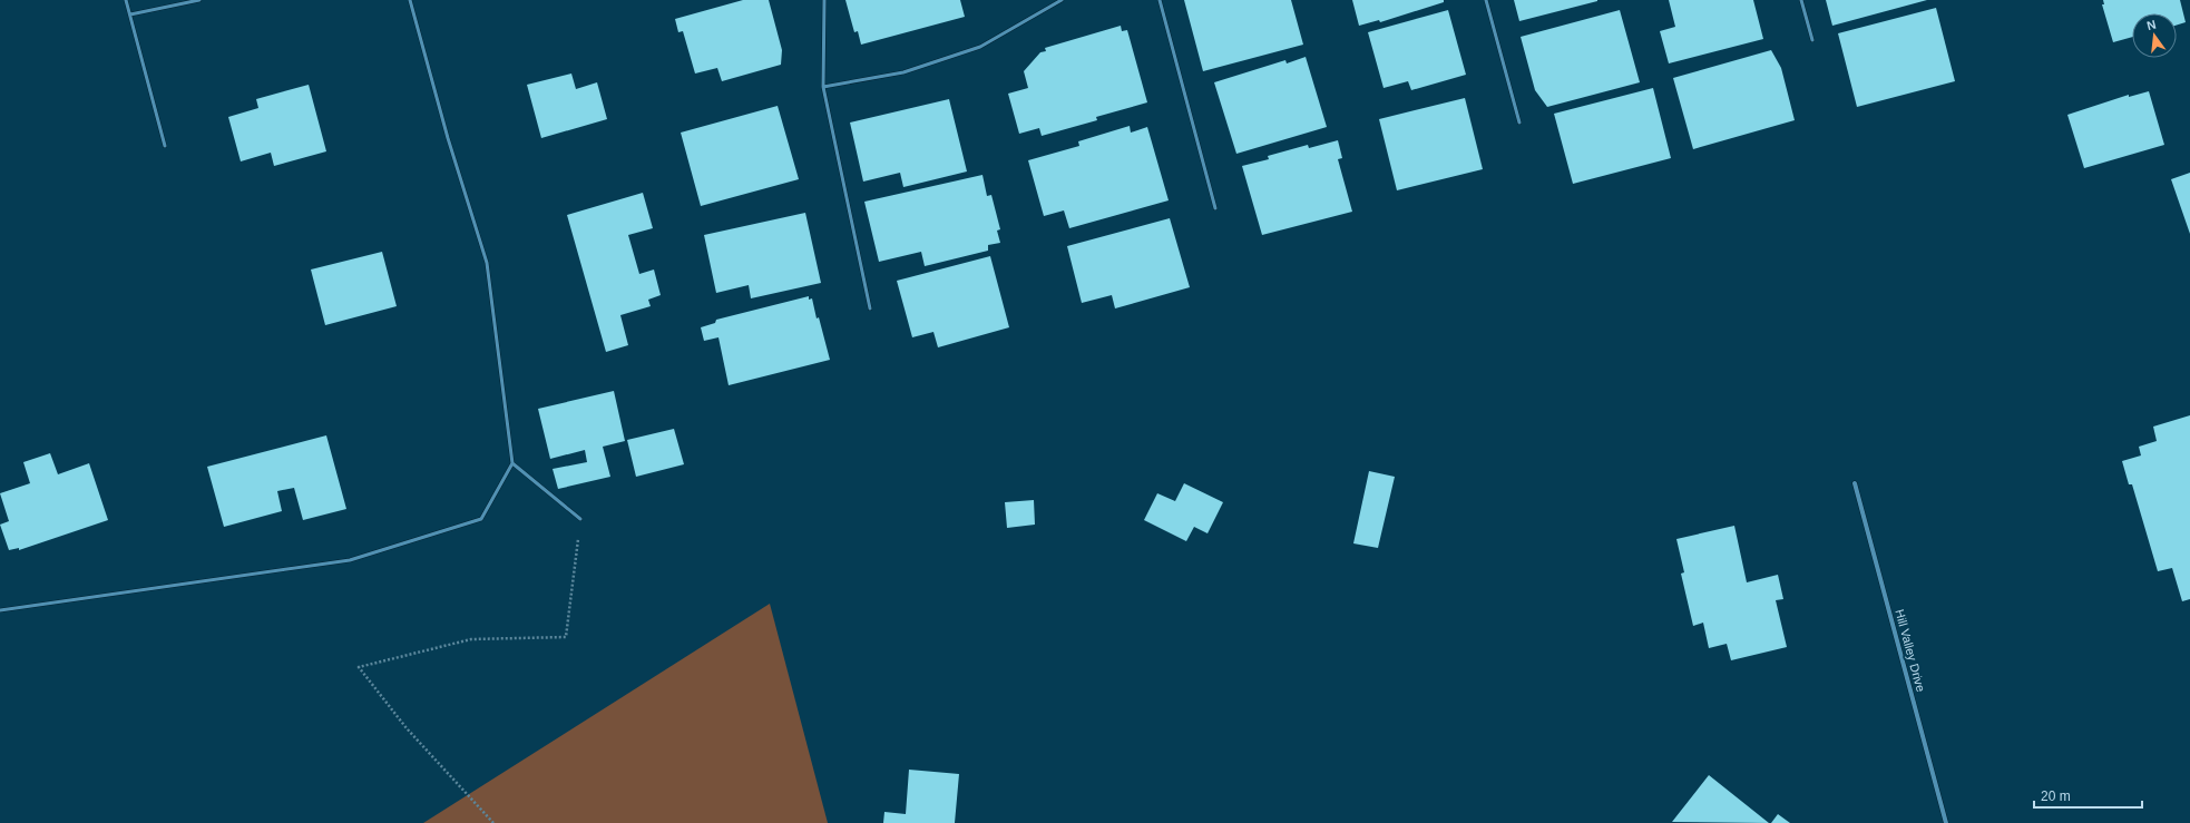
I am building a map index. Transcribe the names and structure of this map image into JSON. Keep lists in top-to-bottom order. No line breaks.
{"streets":{"street":["Hill Valley Drive"]},"scale_bar":"20 m","north":"top"}
